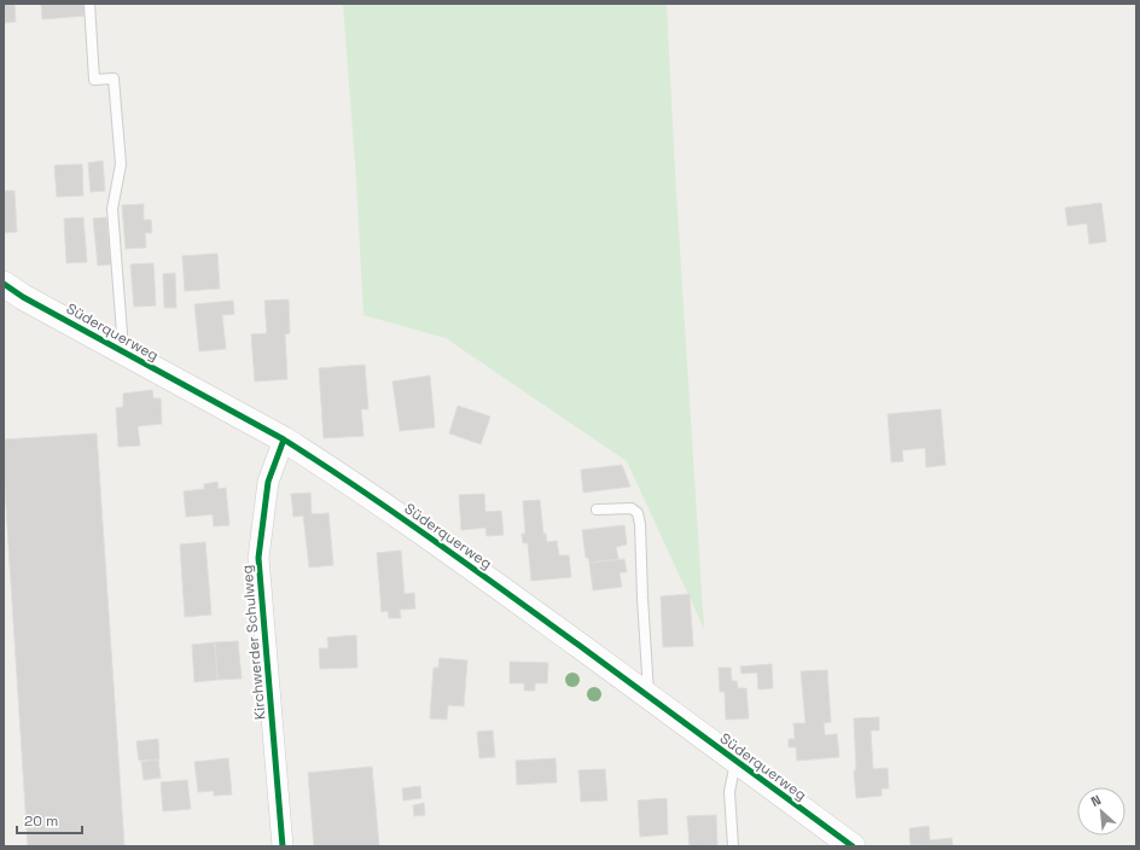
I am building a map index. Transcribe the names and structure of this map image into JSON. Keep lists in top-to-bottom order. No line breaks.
{"streets":{"street":["Süderquerweg","Kirchwerder Schulweg"]},"crossings":[["Süderquerweg","Kirchwerder Schulweg"]],"scale_bar":"20 m","north":"top left"}
